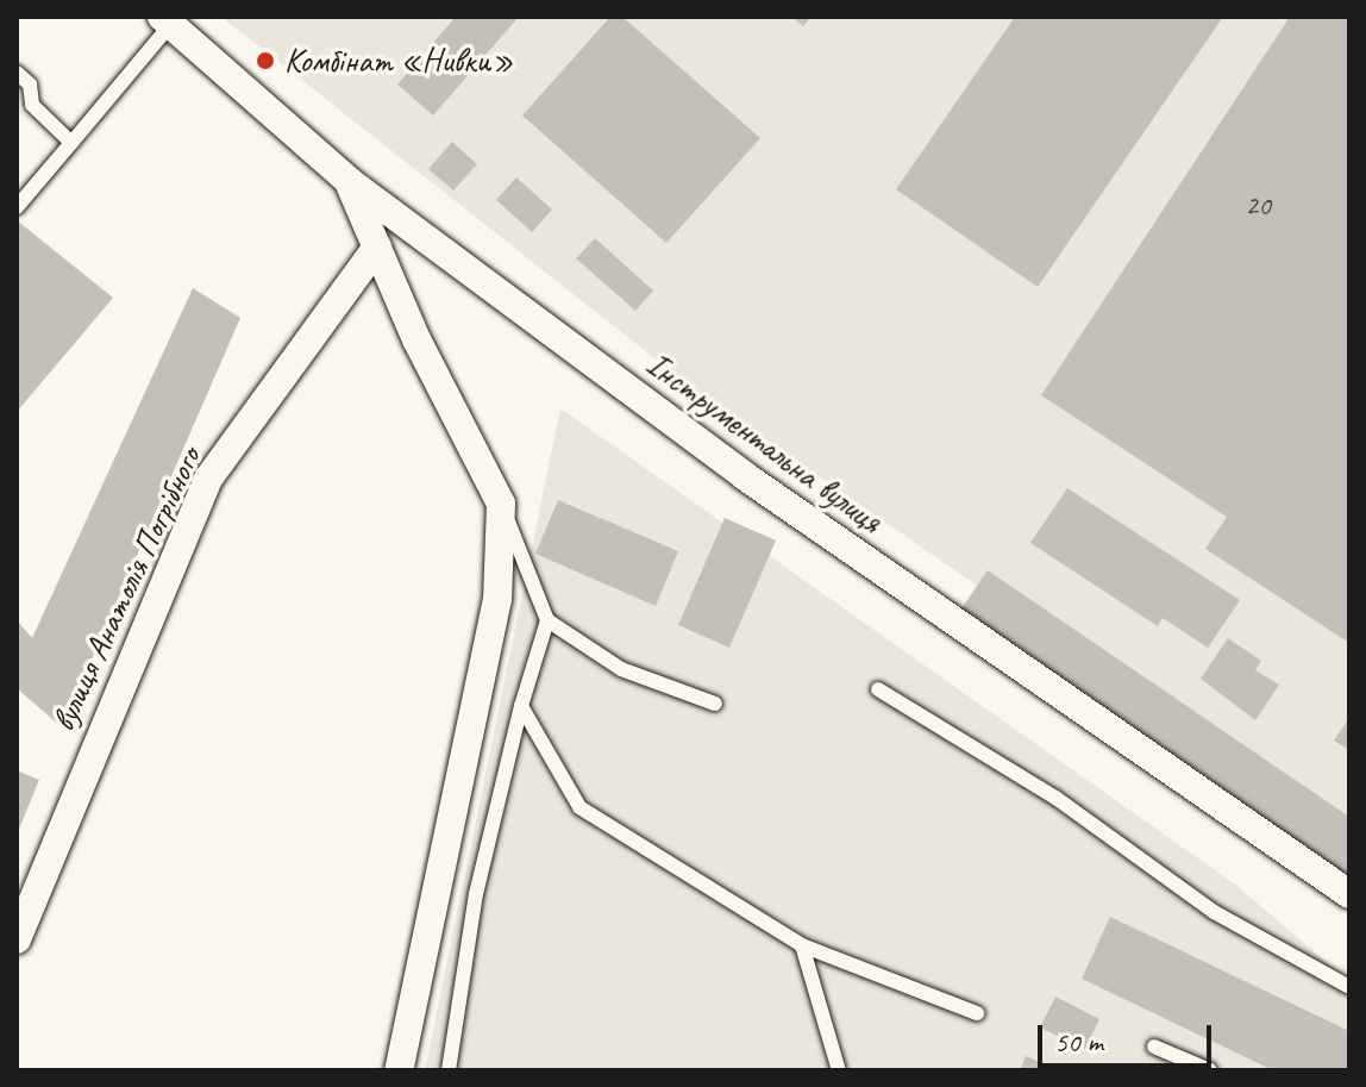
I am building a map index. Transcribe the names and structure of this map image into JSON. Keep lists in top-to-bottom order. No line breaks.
{"streets":{"street":["Інструментальна вулиця","вулиця Анатолія Погрібного"]},"places":["Комбінат «Нивки»"],"house_numbers":["20"],"scale_bar":"50 m"}
